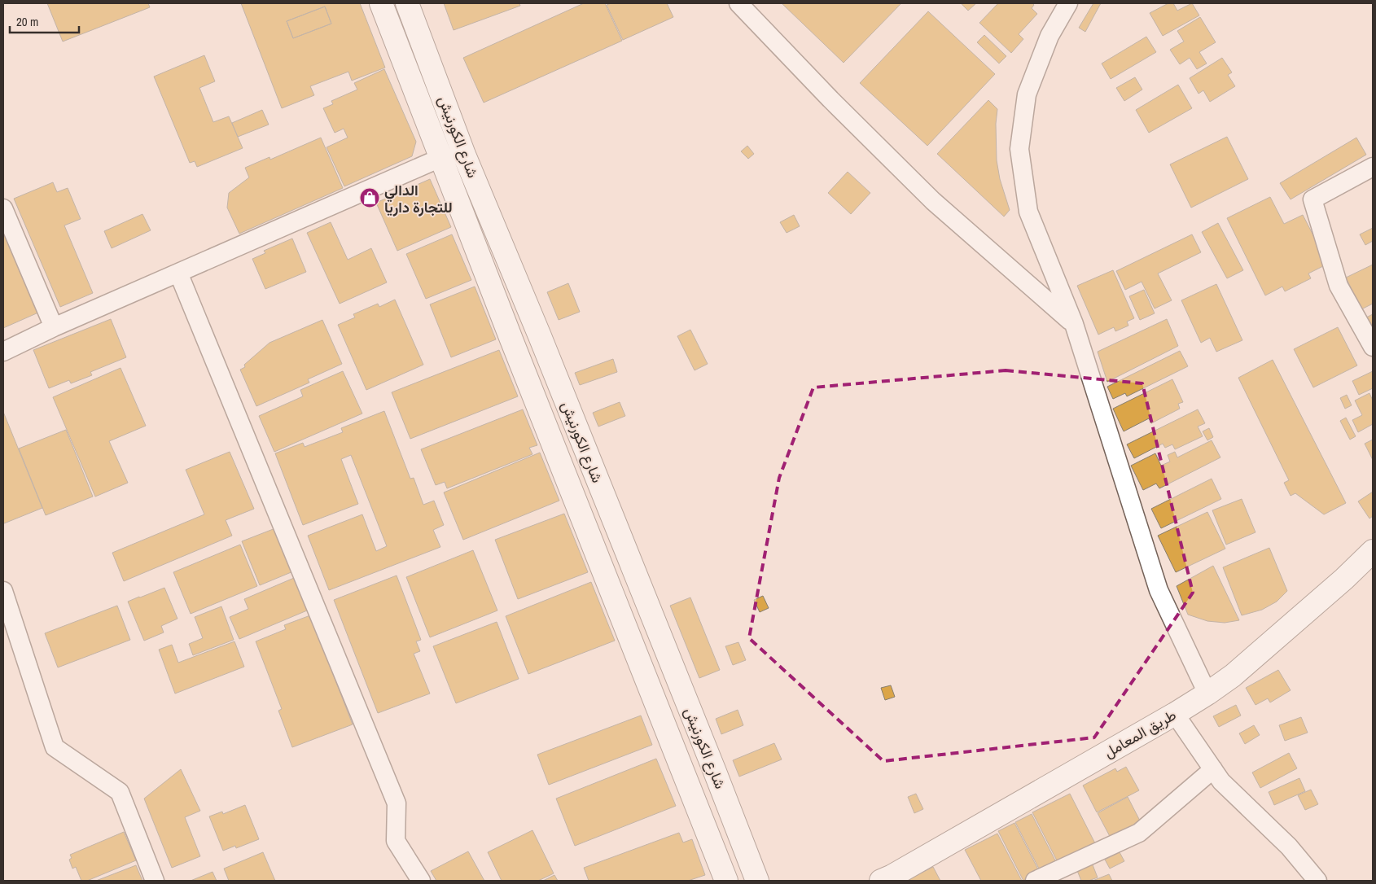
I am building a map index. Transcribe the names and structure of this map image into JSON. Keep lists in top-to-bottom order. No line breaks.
{"streets":{"main road":["شارع الكورنيش","طريق المعامل"]},"places":{"shop":["الدالي للتجارة داريا"]},"scale_bar":"20 m"}
